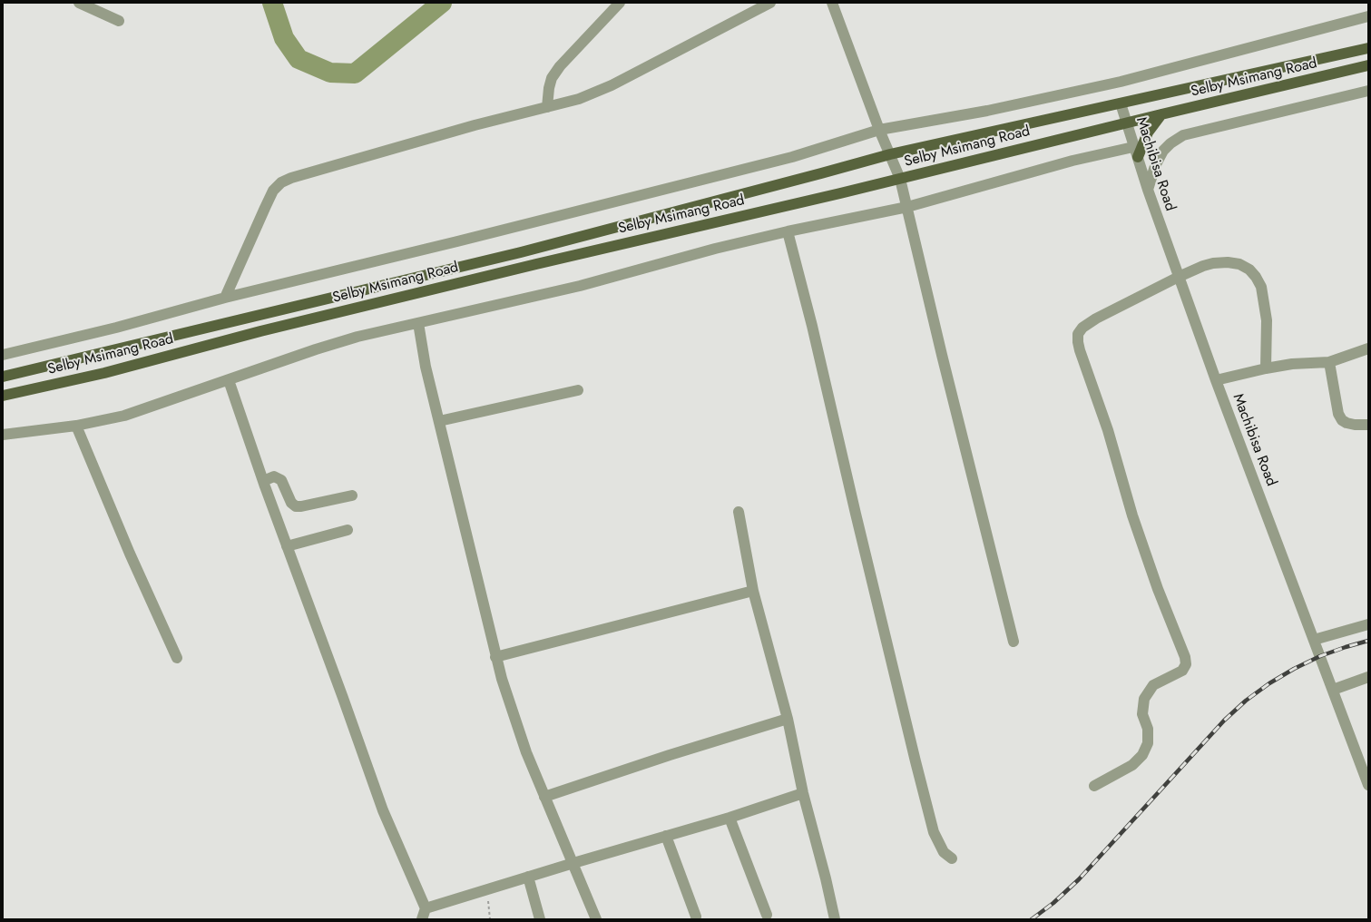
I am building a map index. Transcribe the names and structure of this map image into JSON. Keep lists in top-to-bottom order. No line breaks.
{"streets":{"main road":["Selby Msimang Road"],"street":["Machibisa Road"]},"crossings":[["Selby Msimang Road","Machibisa Road"]]}
